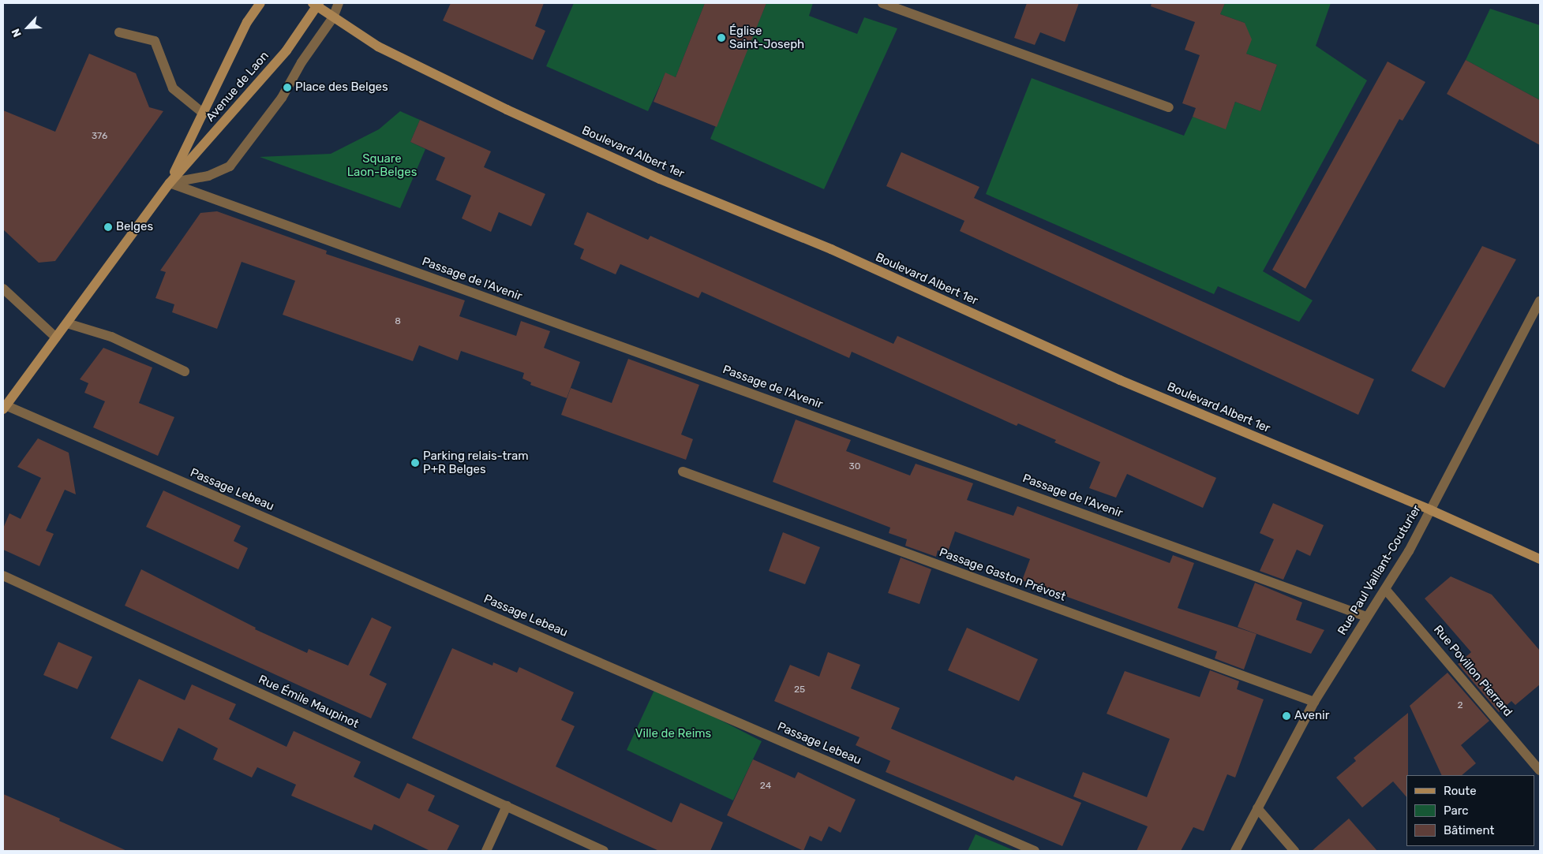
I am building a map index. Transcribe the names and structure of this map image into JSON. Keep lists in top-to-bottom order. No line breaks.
{"streets":{"main road":["Avenue de Laon","Boulevard Albert 1er"],"street":["Passage de l'Avenir","Passage Lebeau","Rue Paul Vaillant-Couturier","Passage Gaston Prévost","Rue Povillon Pierrard","Rue Émile Maupinot"]},"crossings":[["Avenue de Laon","Boulevard Albert 1er"],["Avenue de Laon","Passage de l'Avenir"],["Avenue de Laon","Passage Lebeau"],["Boulevard Albert 1er","Rue Paul Vaillant-Couturier"],["Passage de l'Avenir","Rue Paul Vaillant-Couturier"],["Rue Paul Vaillant-Couturier","Passage Gaston Prévost"],["Rue Paul Vaillant-Couturier","Rue Povillon Pierrard"]],"parks":["Square Laon-Belges","Ville de Reims"],"places":["Église Saint-Joseph","Place des Belges","Belges","Parking relais-tram P+R Belges","Avenir"],"house_numbers":["376","8","30","25","2","24"],"legend":["Route","Parc","Bâtiment"],"north":"bottom left"}
